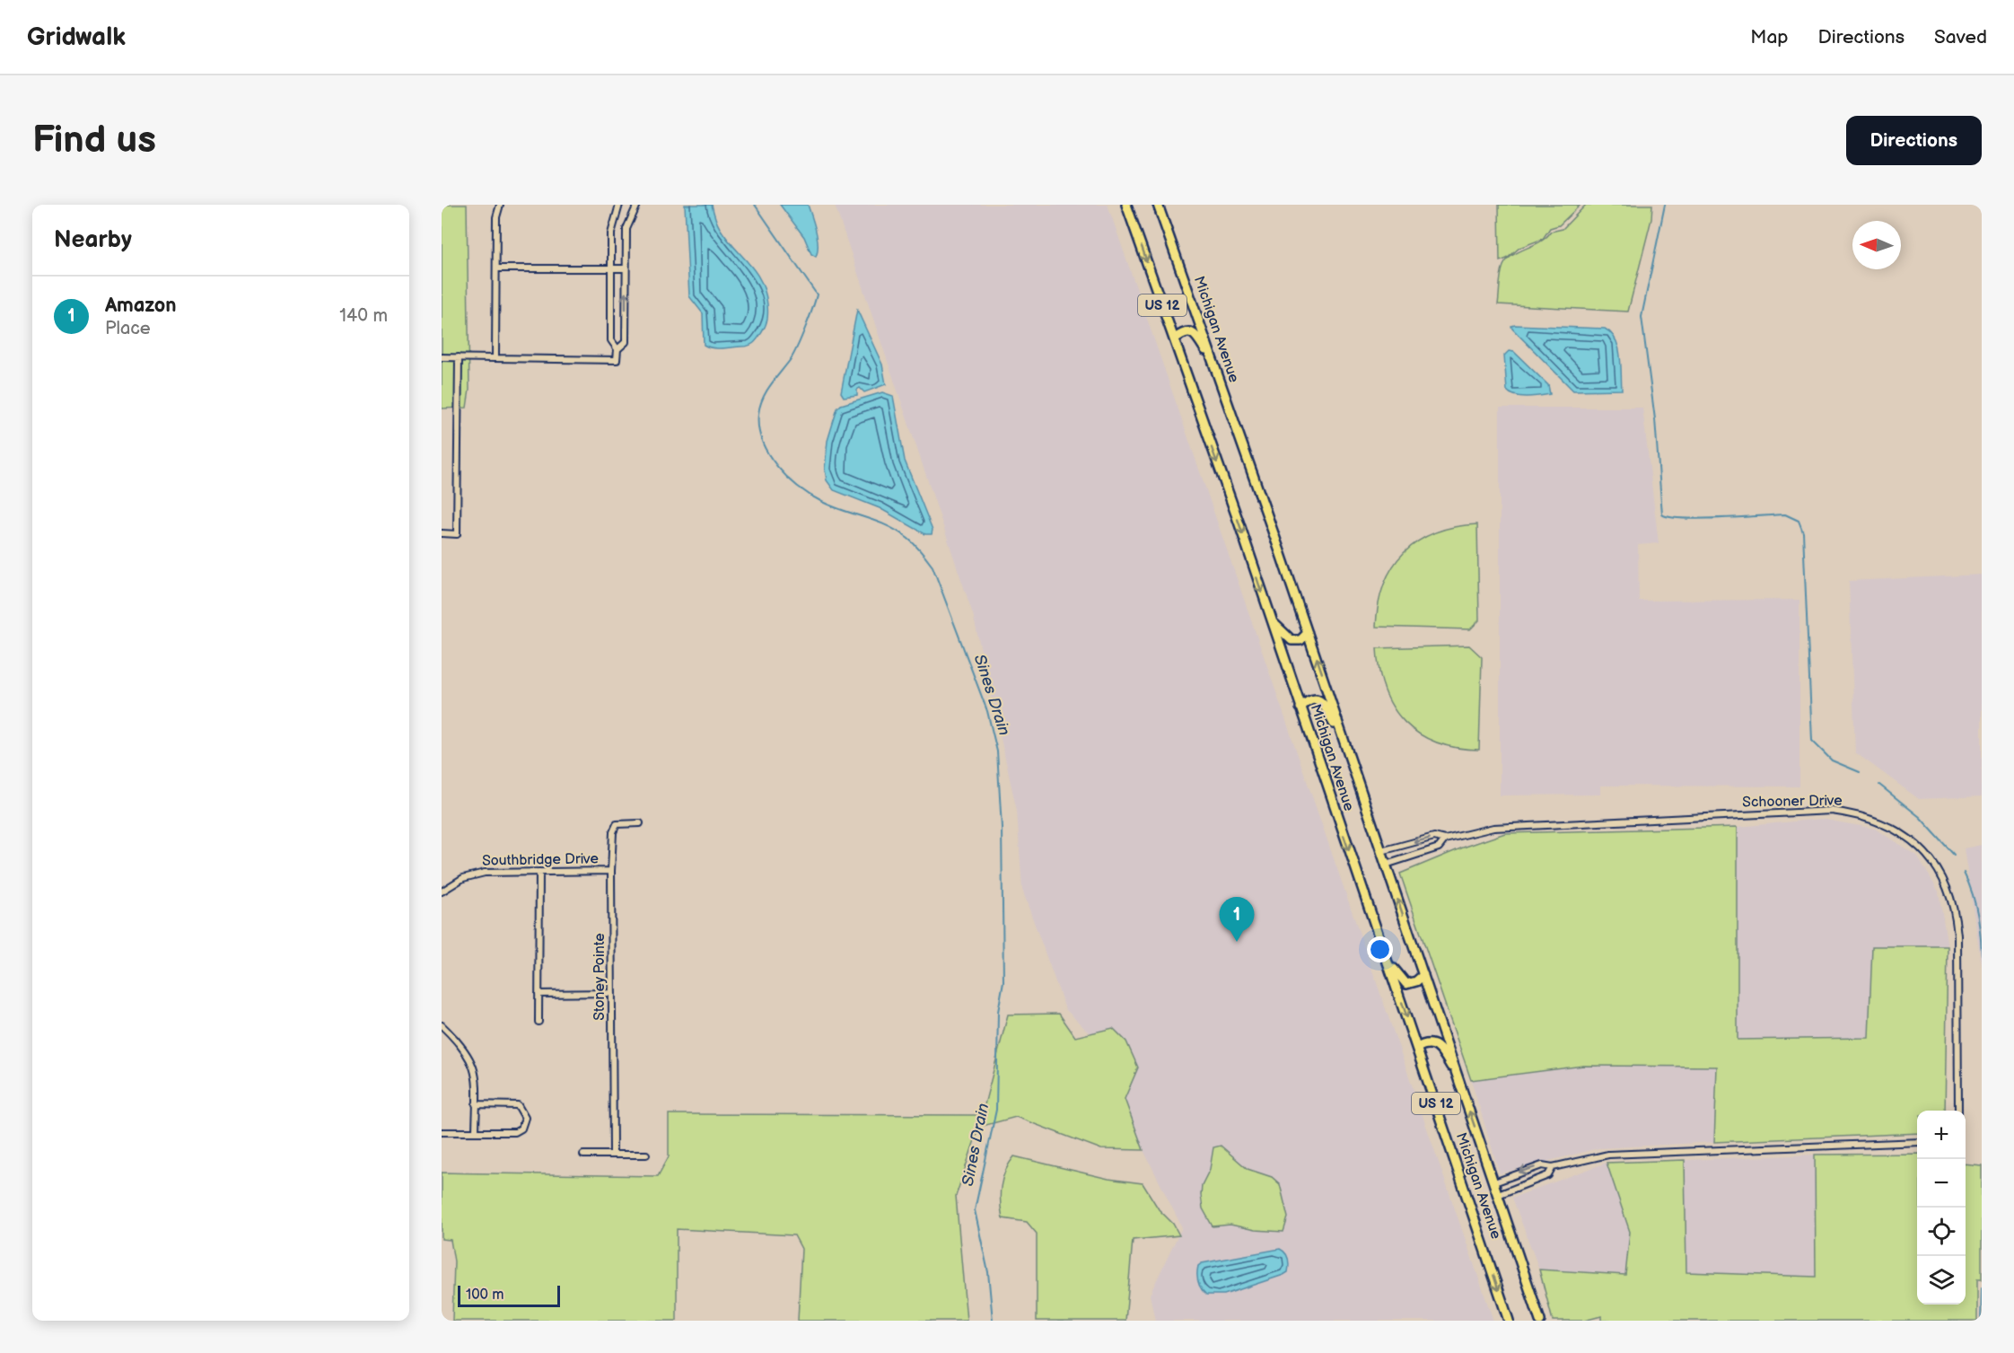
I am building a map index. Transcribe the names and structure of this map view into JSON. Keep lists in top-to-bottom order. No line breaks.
{"streets":{"main road":["US 12","Michigan Avenue"],"street":["Schooner Drive","Southbridge Drive","Stoney Pointe"]},"crossings":[["Michigan Avenue","Schooner Drive"],["Southbridge Drive","Stoney Pointe"]],"water":["Sines Drain"],"scale_bar":"100 m","north":"left","page":{"header":"Gridwalk","nav":["Map","Directions","Saved"],"buttons":"Directions","title":"Find us","heading":"Nearby","list":[{"mark":"1","name":"Amazon","note":"Place","value":"140 m"}],"pins":"1","map_buttons":["+","−"],"scale":"100 m"}}
